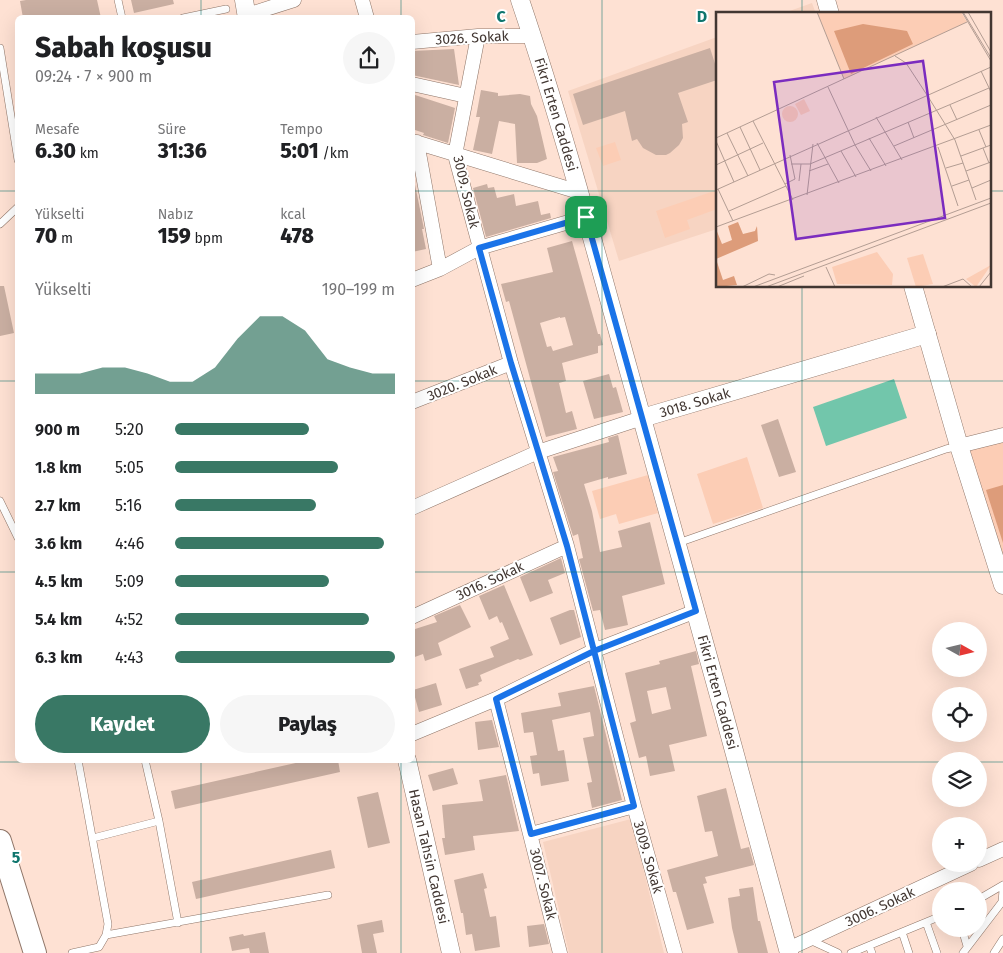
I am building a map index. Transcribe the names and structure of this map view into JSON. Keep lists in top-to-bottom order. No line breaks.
{"streets":{"street":["3026. Sokak","Fikri Erten Caddesi","3009. Sokak","3020. Sokak","3018. Sokak","3016. Sokak","Hasan Tahsin Caddesi","3007. Sokak","3006. Sokak"]},"crossings":[["3026. Sokak","Fikri Erten Caddesi"],["3026. Sokak","3009. Sokak"],["Fikri Erten Caddesi","3018. Sokak"],["Fikri Erten Caddesi","3006. Sokak"],["3009. Sokak","3020. Sokak"],["3009. Sokak","3018. Sokak"],["3009. Sokak","3016. Sokak"]],"north":"right","page":{"heading":["Sabah koşusu","09:24 · 7 × 900 m"],"stats":[["Mesafe","6.30 km"],["Süre","31:36"],["Tempo","5:01 /km"],["Yükselti","70 m"],["Nabız","159 bpm"],["kcal","478"]],"chart":["Yükselti","190–199 m"],"list":[{"name":"900 m","note":"5:20"},{"name":"1.8 km","note":"5:05"},{"name":"2.7 km","note":"5:16"},{"name":"3.6 km","note":"4:46"},{"name":"4.5 km","note":"5:09"},{"name":"5.4 km","note":"4:52"},{"name":"6.3 km","note":"4:43"}],"map_buttons":["+","−"],"buttons":["Kaydet","Paylaş"]},"grid":{"columns":["C","D"],"rows":["5"]}}
